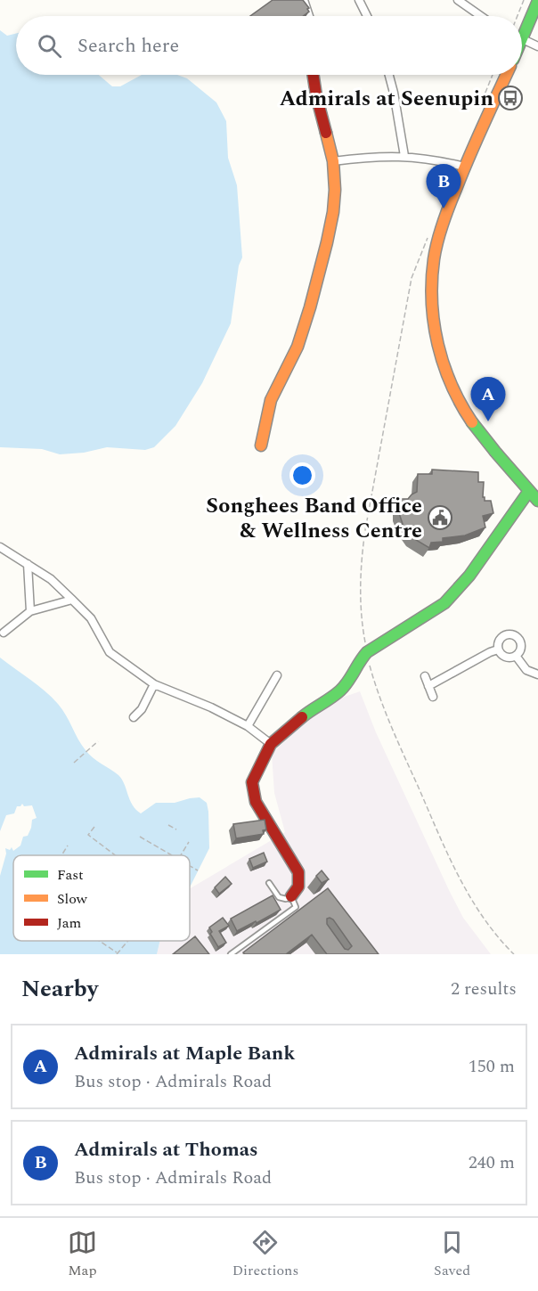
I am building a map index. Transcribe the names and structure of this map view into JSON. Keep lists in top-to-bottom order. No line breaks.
{"places":{"bus stop":["Admirals at Seenupin"],"public building":["Songhees Band Office & Wellness Centre"]},"legend":["Fast","Slow","Jam"],"page":{"search":"Search here","pins":["B","A"],"heading":["Nearby","2 results"],"list":[{"mark":"A","name":"Admirals at Maple Bank","note":"Bus stop · Admirals Road","value":"150 m"},{"mark":"B","name":"Admirals at Thomas","note":"Bus stop · Admirals Road","value":"240 m"}],"nav":["Map","Directions","Saved"]}}
